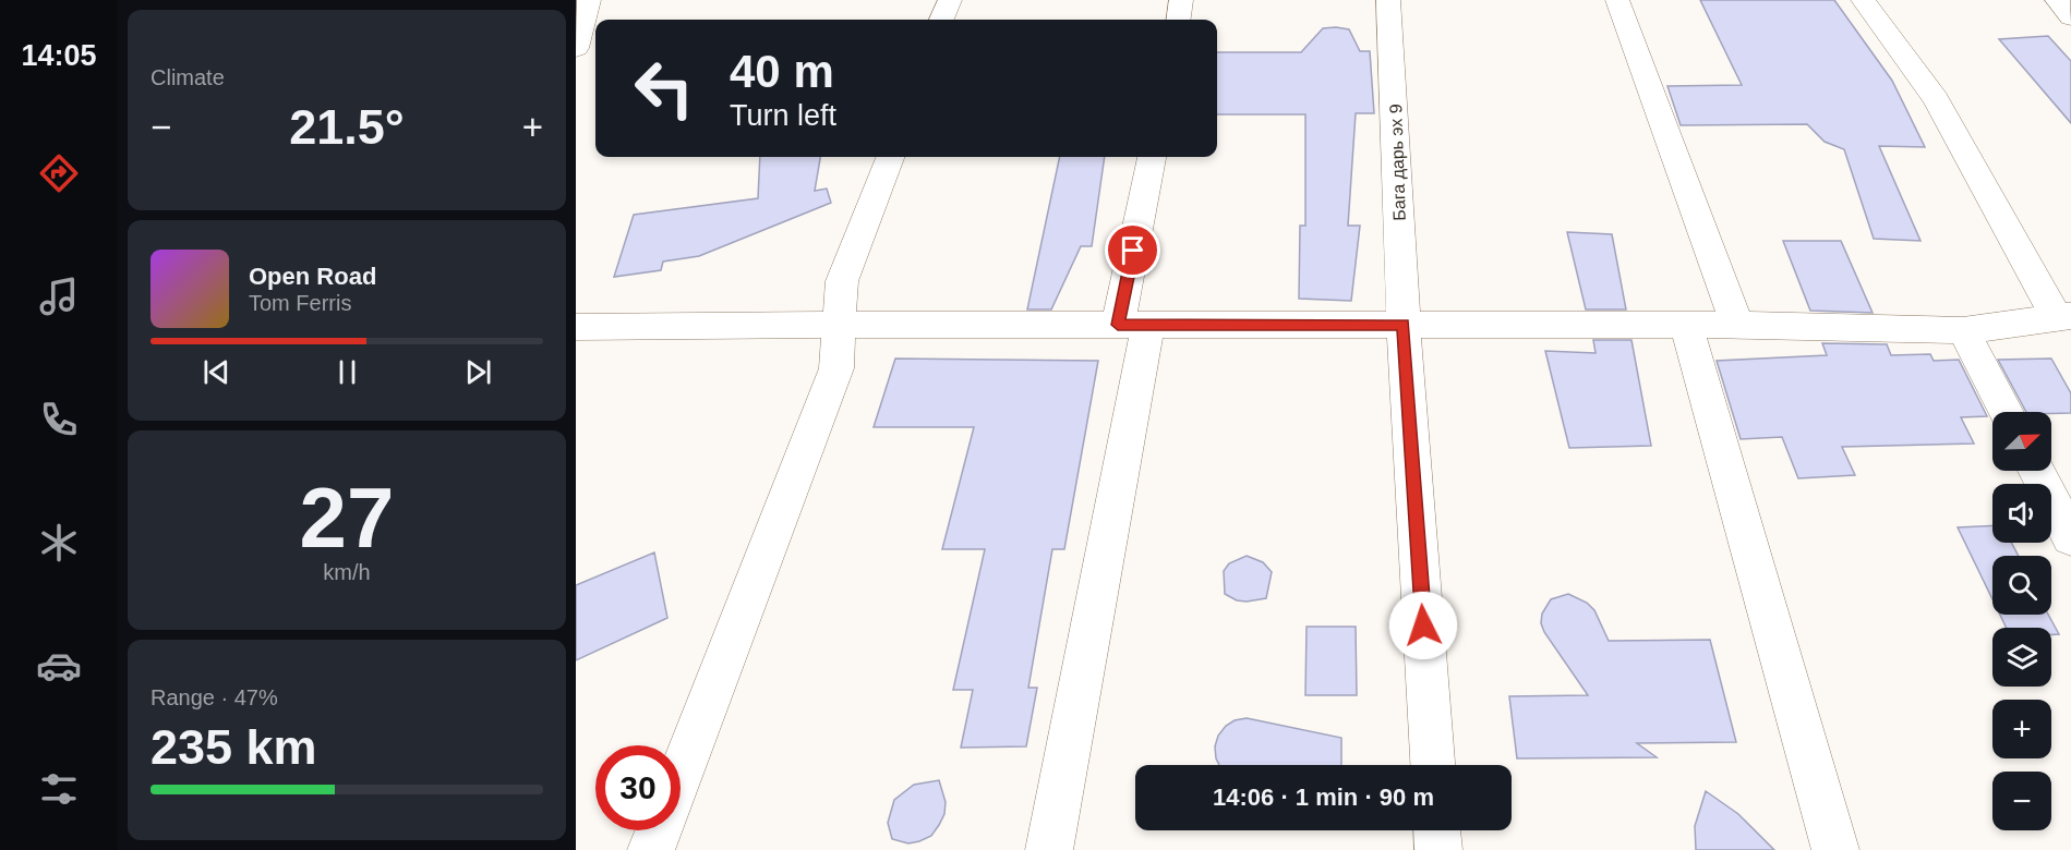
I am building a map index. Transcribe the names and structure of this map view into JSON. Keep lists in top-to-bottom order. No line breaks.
{"streets":{"street":["Бага дарь эх 9"]},"north":"top right","page":{"tabs":"14:05","tile":["Climate",["27","km/h"],["Range · 47%","235 km"]],"turn":["40 m","Turn left"],"heat":["−","21.5°","+"],"song":["Open Road","Tom Ferris"],"map_buttons":["+","−"],"limit":"30","trip":"14:06 · 1 min · 90 m"}}
